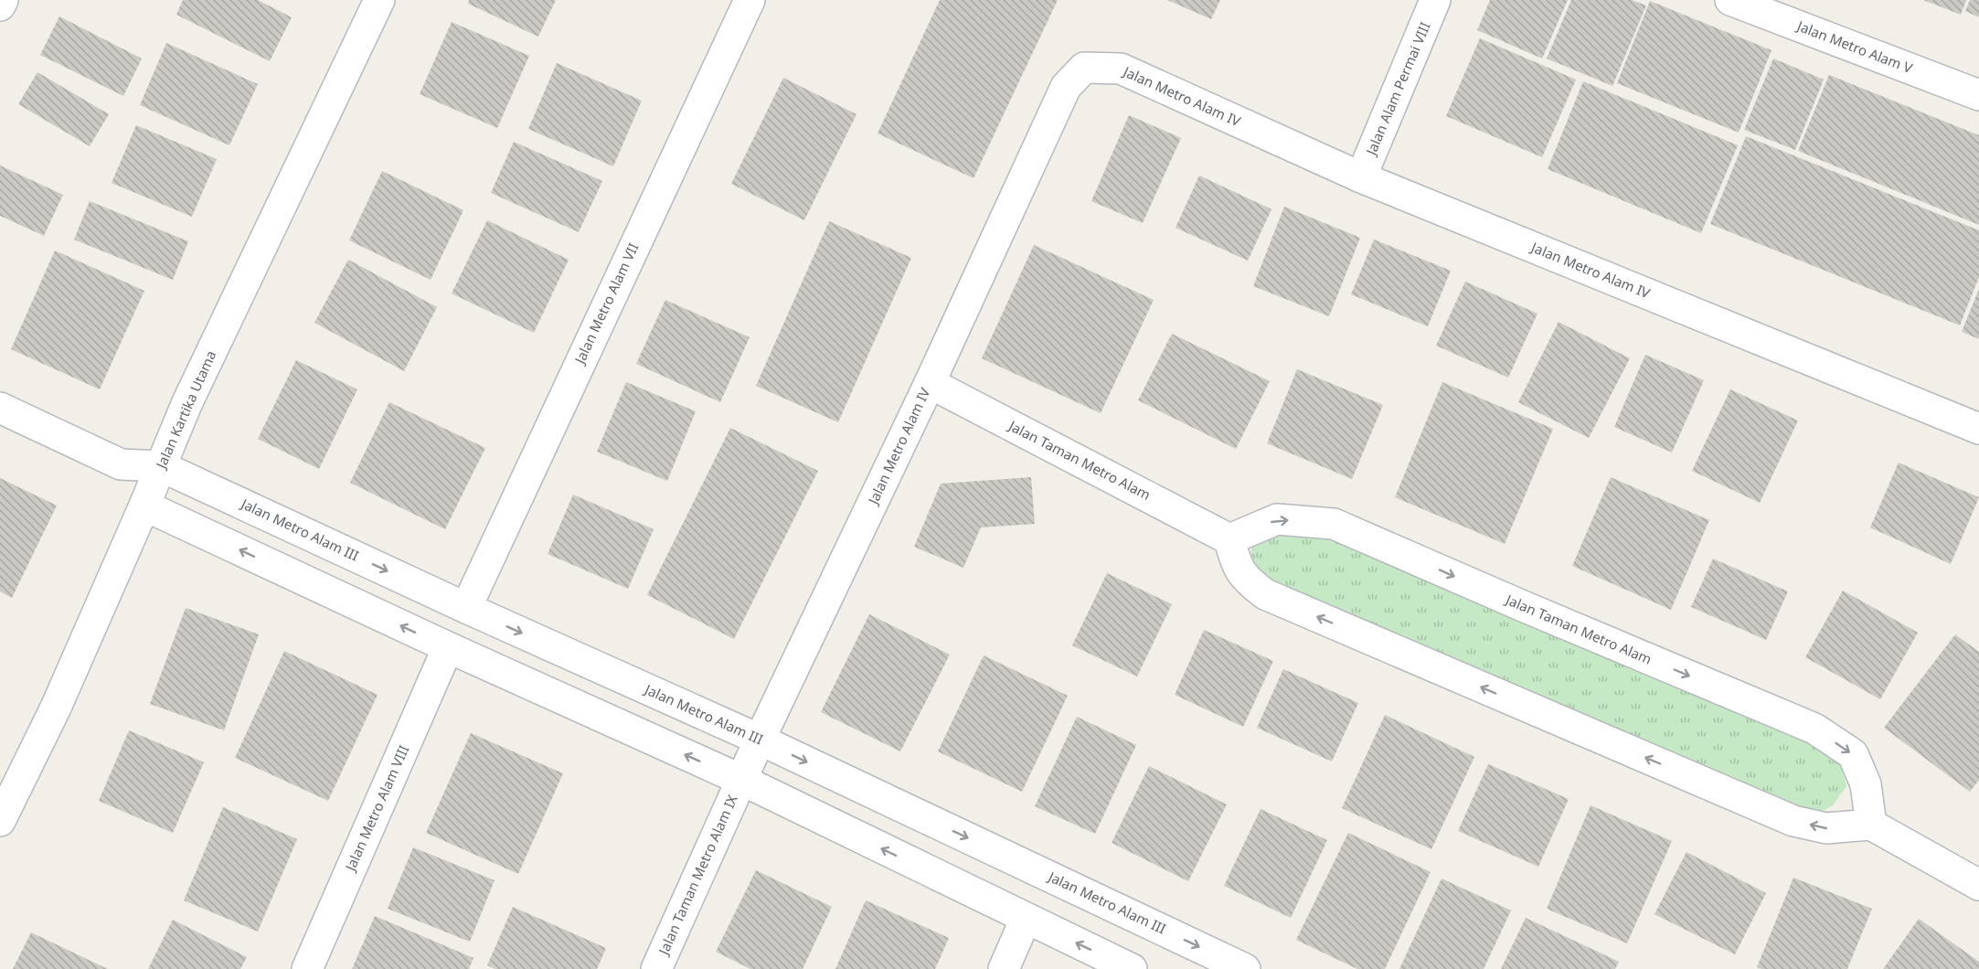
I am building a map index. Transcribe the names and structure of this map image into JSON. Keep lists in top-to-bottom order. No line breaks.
{"streets":{"street":["Jalan Metro Alam V","Jalan Alam Permai VIII","Jalan Metro Alam IV","Jalan Metro Alam VII","Jalan Kartika Utama","Jalan Taman Metro Alam","Jalan Metro Alam III","Jalan Metro Alam VIII","Jalan Taman Metro Alam IX"]},"crossings":[["Jalan Alam Permai VIII","Jalan Metro Alam IV"],["Jalan Metro Alam IV","Jalan Taman Metro Alam"],["Jalan Metro Alam IV","Jalan Metro Alam III"],["Jalan Metro Alam IV","Jalan Taman Metro Alam IX"],["Jalan Metro Alam VII","Jalan Metro Alam III"],["Jalan Kartika Utama","Jalan Metro Alam III"]]}
